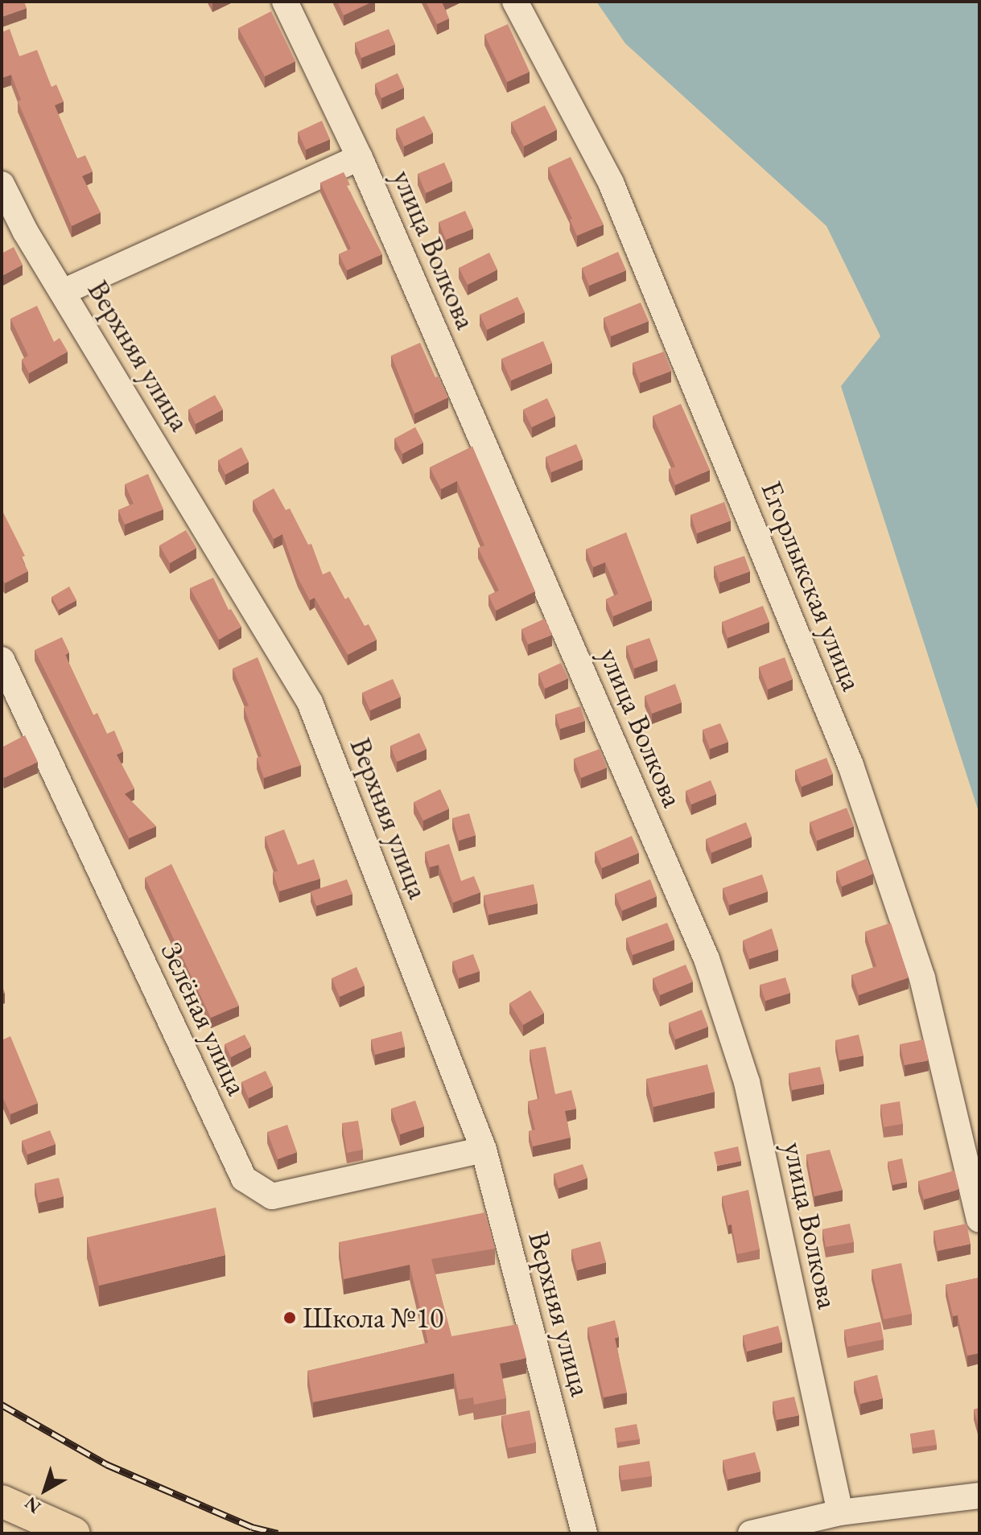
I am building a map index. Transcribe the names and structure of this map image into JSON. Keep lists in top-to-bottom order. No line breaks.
{"streets":{"street":["улица Волкова","Верхняя улица","Егорлыкская улица","Зелёная улица"]},"crossings":[["Верхняя улица","Зелёная улица"]],"places":["Школа №10"],"north":"bottom left"}
